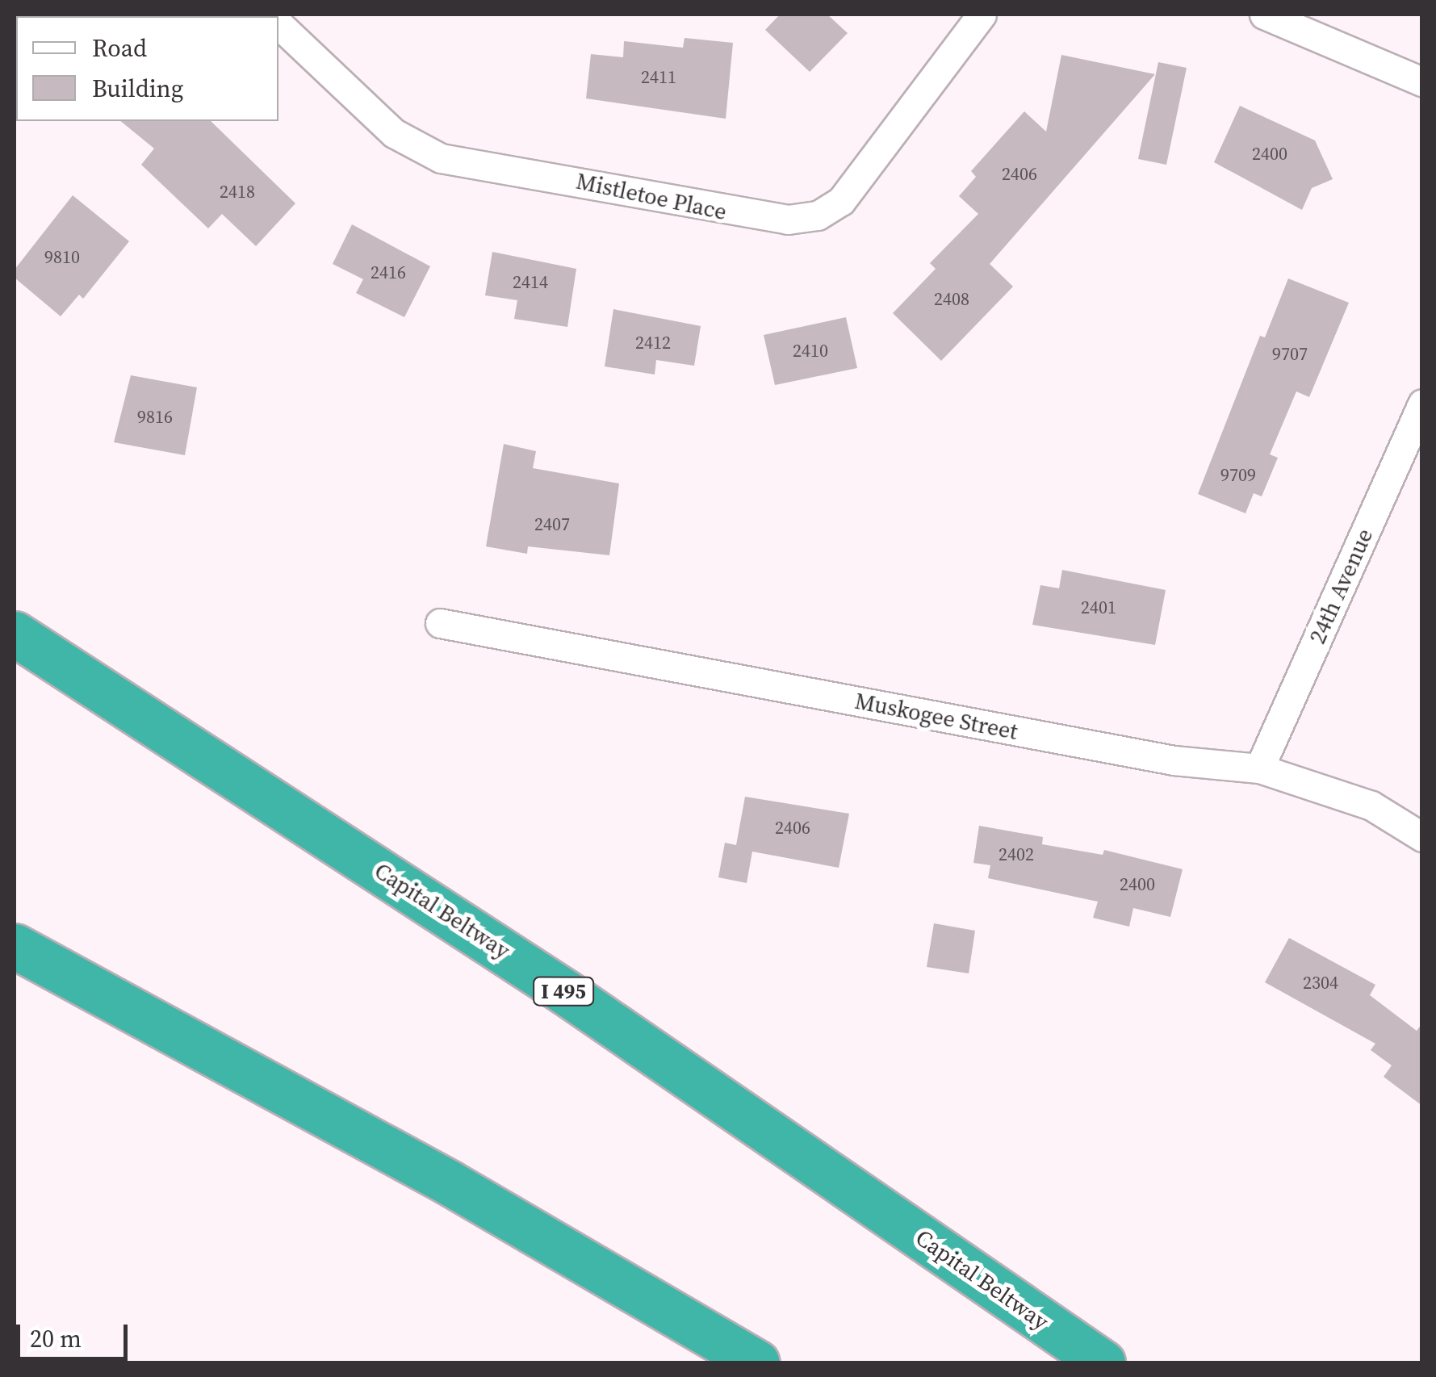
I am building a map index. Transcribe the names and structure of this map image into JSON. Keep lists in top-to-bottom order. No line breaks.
{"streets":{"highway":["Capital Beltway","I 495"],"street":["Mistletoe Place","24th Avenue","Muskogee Street"]},"crossings":[["24th Avenue","Muskogee Street"]],"house_numbers":["2411","2400","2406","2418","9810","2416","2414","2408","2412","2410","9707","9816","9709","2407","2401","2406","2402","2400","2304"],"legend":["Road","Building"],"scale_bar":"20 m"}
